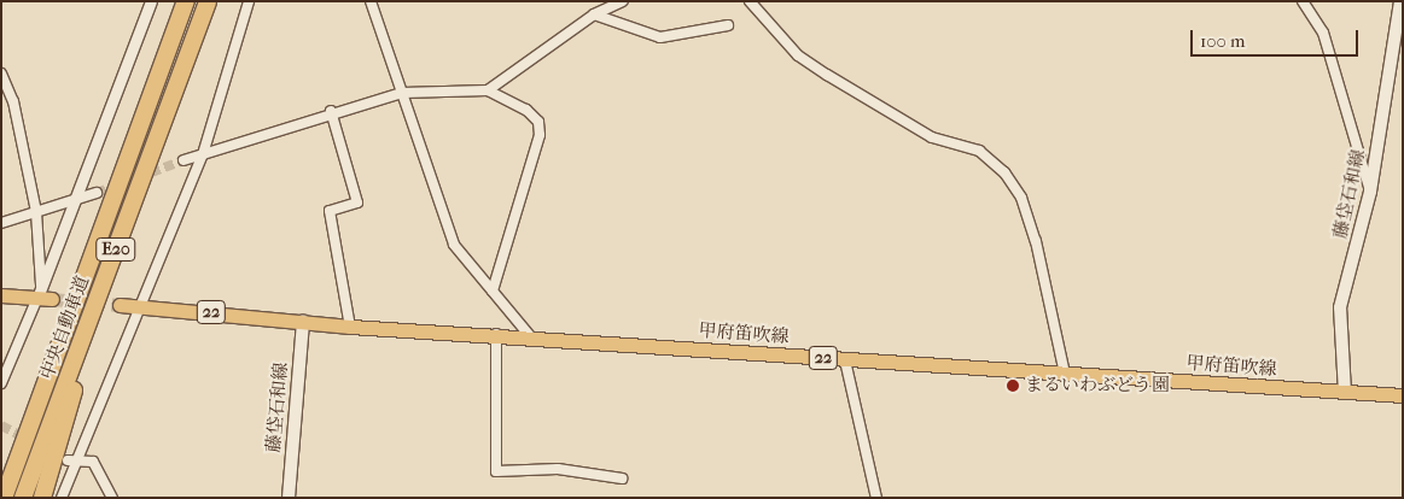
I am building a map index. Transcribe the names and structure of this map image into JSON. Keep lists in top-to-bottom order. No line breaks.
{"streets":{"highway":["E20","中央自動車道"],"main road":["藤垈石和線","22","甲府笛吹線"]},"crossings":[["藤垈石和線","甲府笛吹線"]],"places":["まるいわぶどう園"],"scale_bar":"100 m"}
